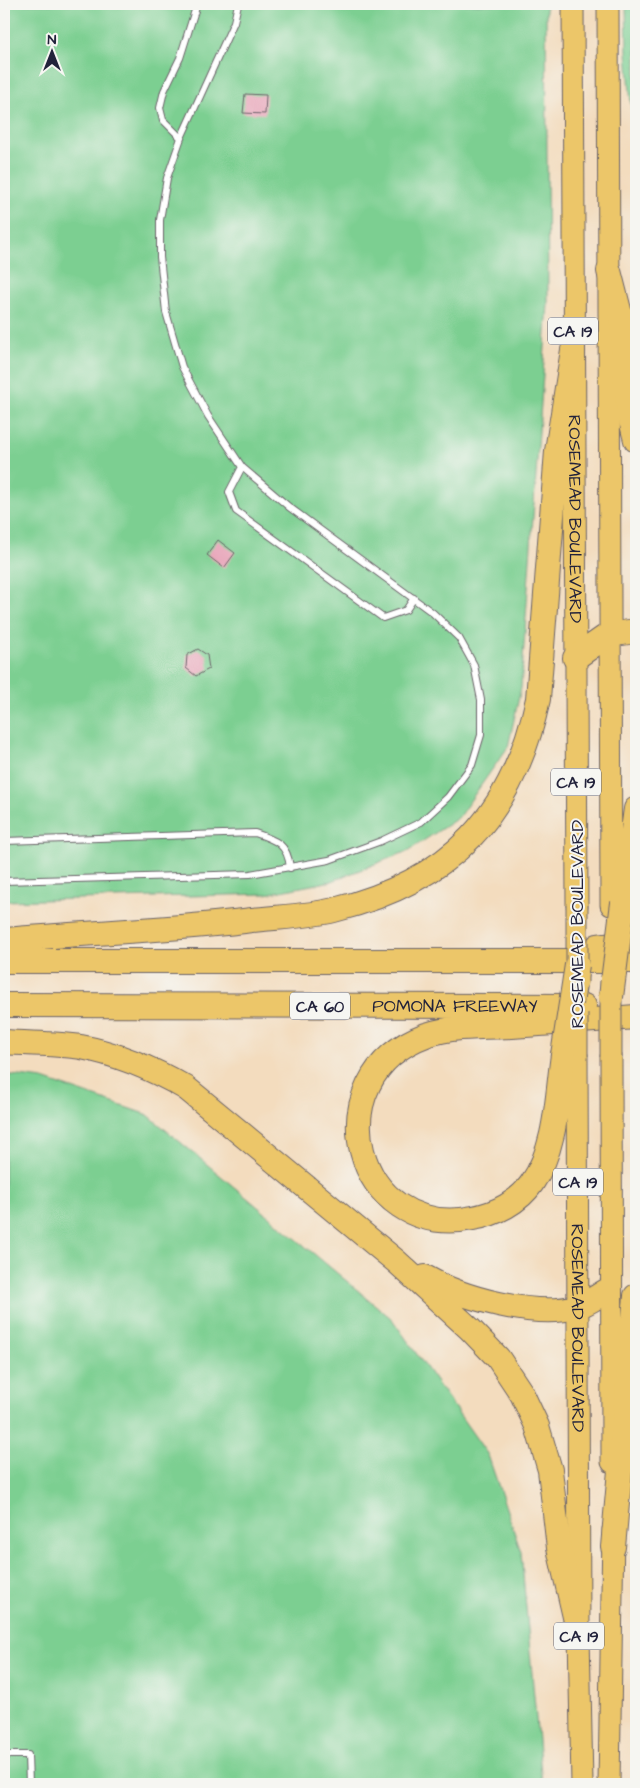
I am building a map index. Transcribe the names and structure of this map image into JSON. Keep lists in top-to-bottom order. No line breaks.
{"streets":{"highway":["CA 60","POMONA FREEWAY"],"main road":["CA 19","ROSEMEAD BOULEVARD"]},"north":"top"}
